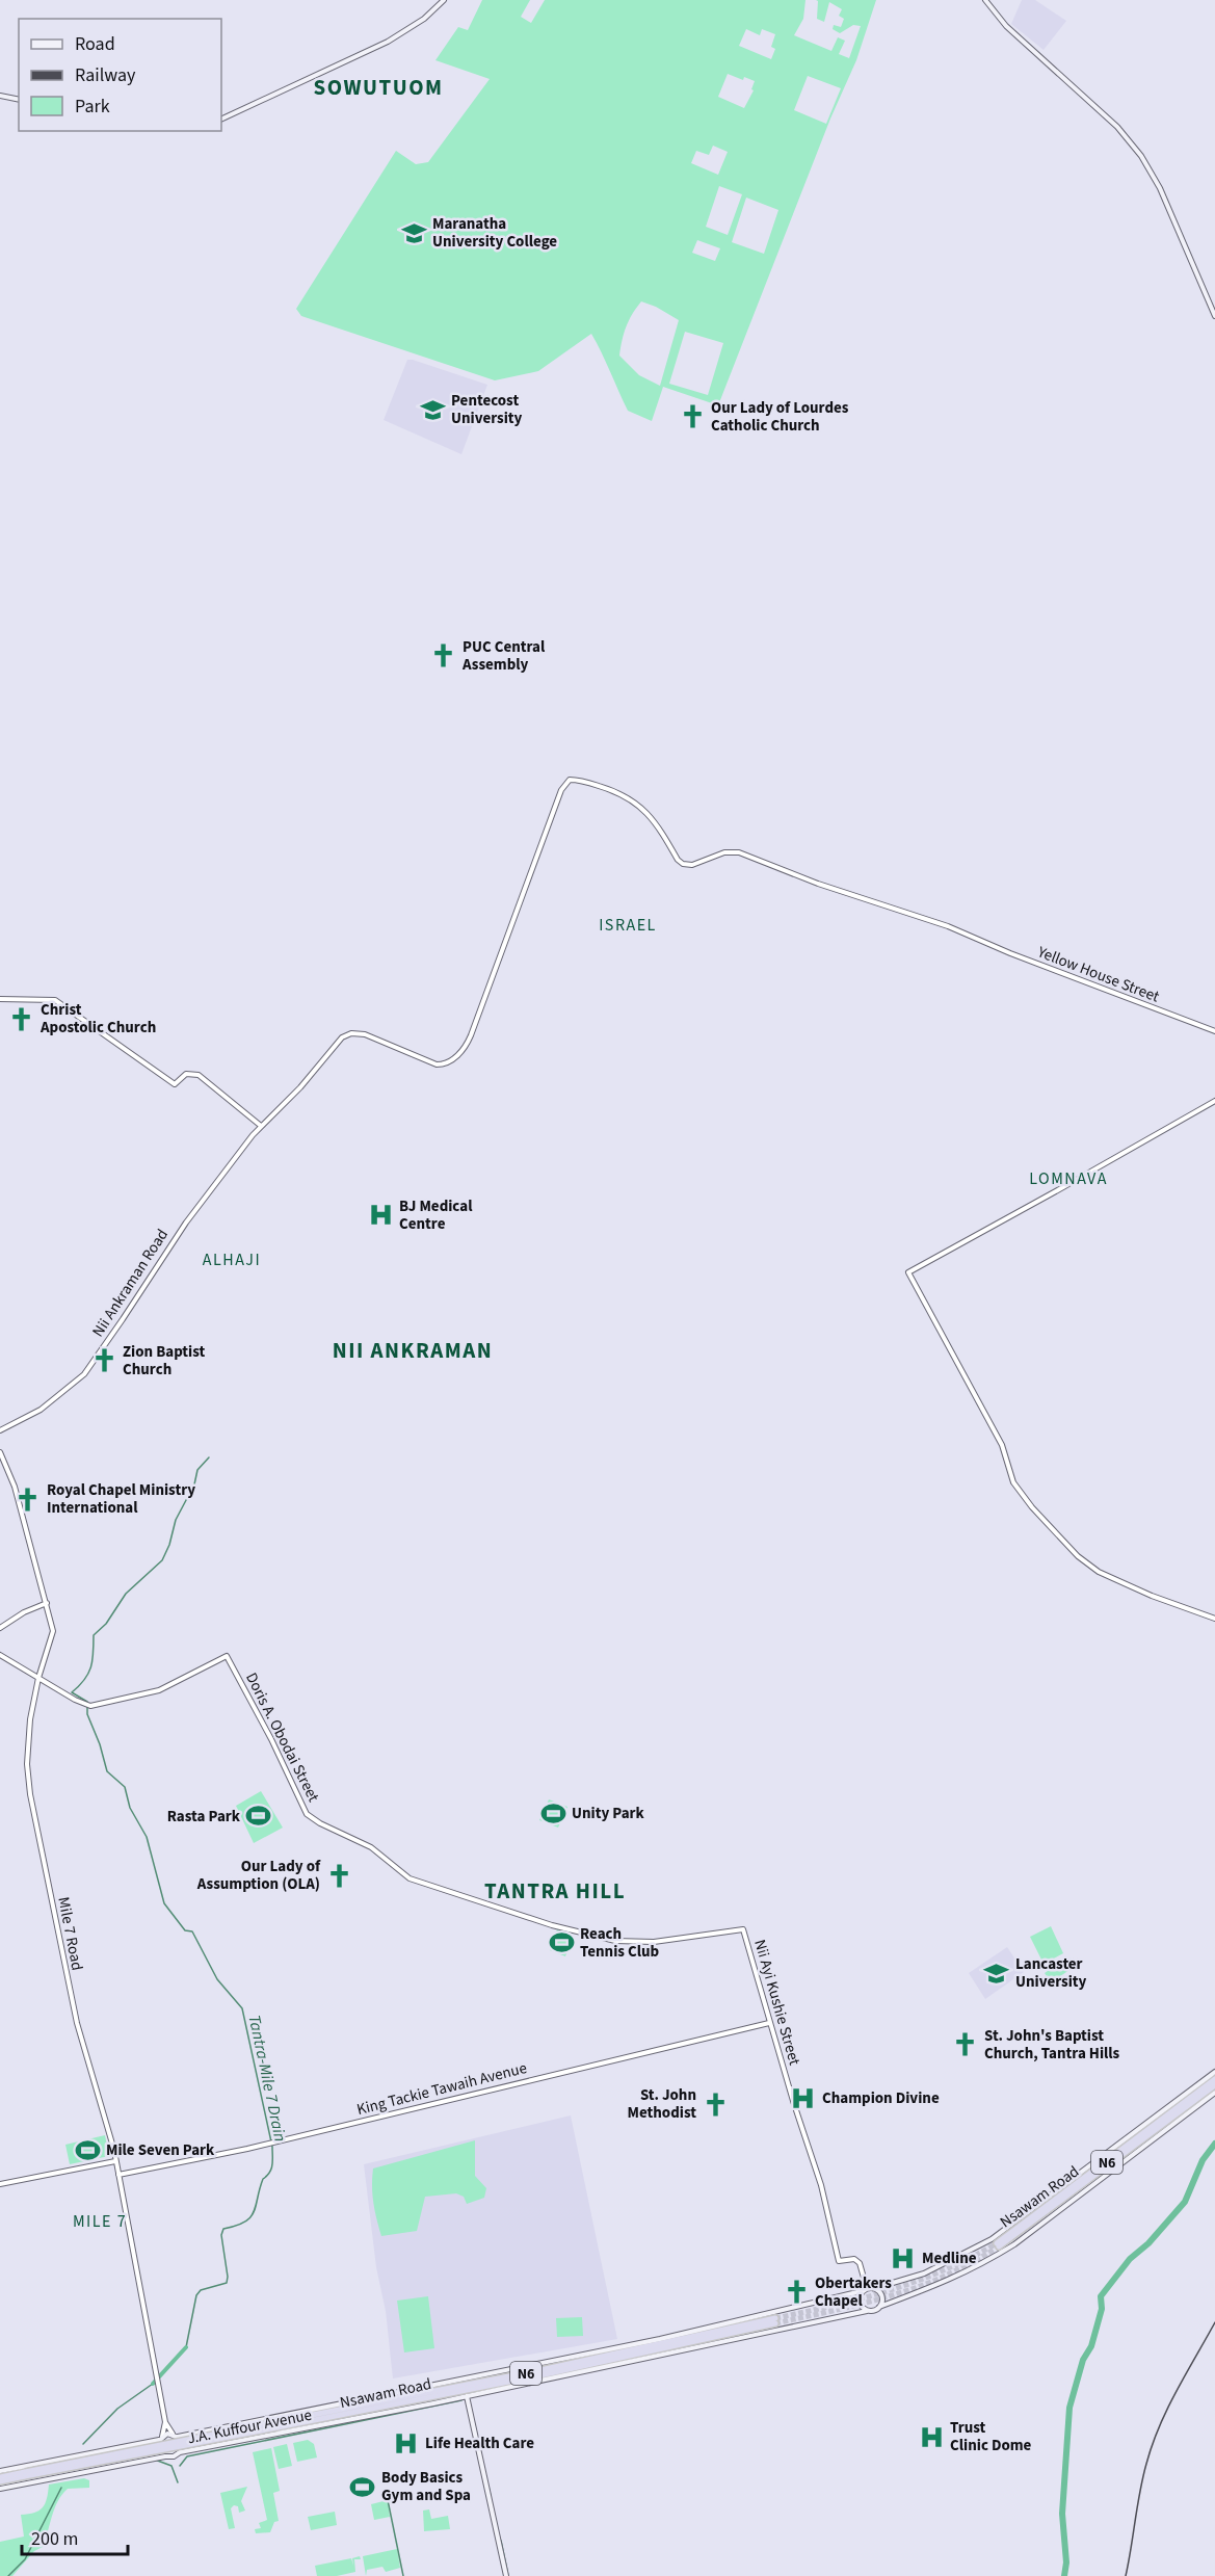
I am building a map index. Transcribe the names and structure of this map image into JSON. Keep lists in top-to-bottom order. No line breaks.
{"streets":{"highway":["N6","Nsawam Road"],"main road":["J.A. Kuffour Avenue"],"street":["Yellow House Street","Nii Ankraman Road","Doris A. Obodai Street","Mile 7 Road","Nii Ayi Kushie Street","King Tackie Tawaih Avenue"]},"crossings":[["Yellow House Street","Nii Ankraman Road"],["Doris A. Obodai Street","Mile 7 Road"],["Doris A. Obodai Street","Nii Ayi Kushie Street"],["Mile 7 Road","King Tackie Tawaih Avenue"],["Nii Ayi Kushie Street","King Tackie Tawaih Avenue"]],"districts":["SOWUTUOM","ISRAEL","LOMNAVA","ALHAJI","NII ANKRAMAN","TANTRA HILL","MILE 7"],"water":["Tantra-Mile 7 Drain"],"places":{"school or university":["Maranatha University College","Pentecost University","Lancaster University"],"church":["Our Lady of Lourdes Catholic Church","PUC Central Assembly","Christ Apostolic Church","Zion Baptist Church","Royal Chapel Ministry International","Our Lady of Assumption (OLA)","St. John's Baptist Church, Tantra Hills","St. John Methodist","Obertakers Chapel"],"hospital":["BJ Medical Centre","Champion Divine","Medline","Trust Clinic Dome","Life Health Care"],"sports":["Unity Park","Rasta Park","Reach Tennis Club","Mile Seven Park","Body Basics Gym and Spa"]},"legend":["Road","Railway","Park"],"scale_bar":"200 m"}
